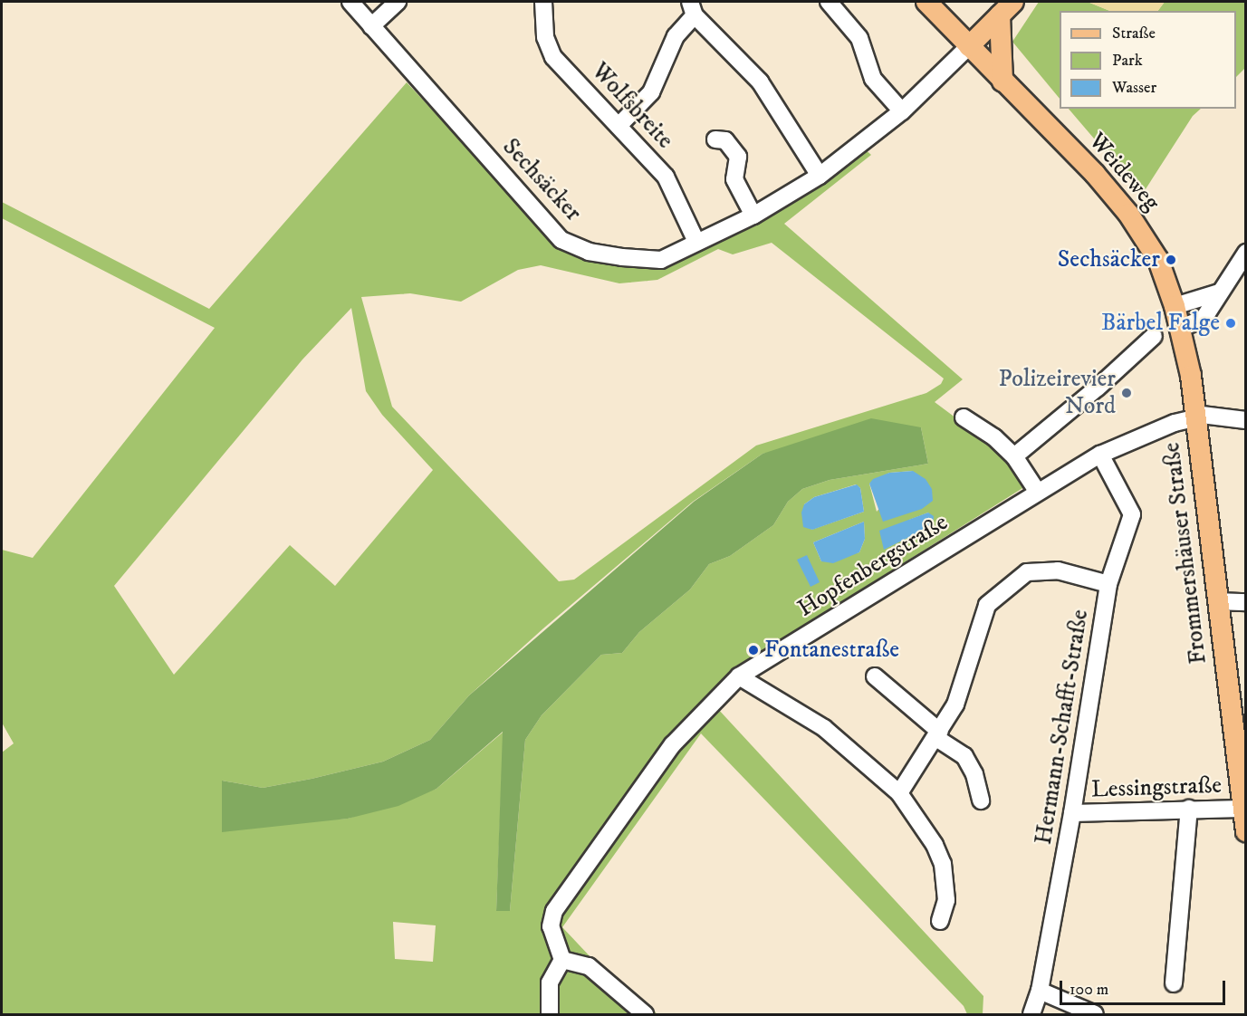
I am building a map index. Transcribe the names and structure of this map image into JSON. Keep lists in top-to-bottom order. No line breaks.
{"streets":{"main road":["Weideweg","Frommershäuser Straße"],"street":["Wolfsbreite","Sechsäcker","Hopfenbergstraße","Hermann-Schafft-Straße","Lessingstraße"]},"crossings":[["Wolfsbreite","Sechsäcker"],["Weideweg","Sechsäcker"],["Weideweg","Frommershäuser Straße"],["Frommershäuser Straße","Hopfenbergstraße"],["Frommershäuser Straße","Lessingstraße"],["Hopfenbergstraße","Hermann-Schafft-Straße"],["Hermann-Schafft-Straße","Lessingstraße"]],"places":["Sechsäcker","Bärbel Falge","Polizeirevier Nord","Fontanestraße"],"legend":["Straße","Park","Wasser"],"scale_bar":"100 m"}
